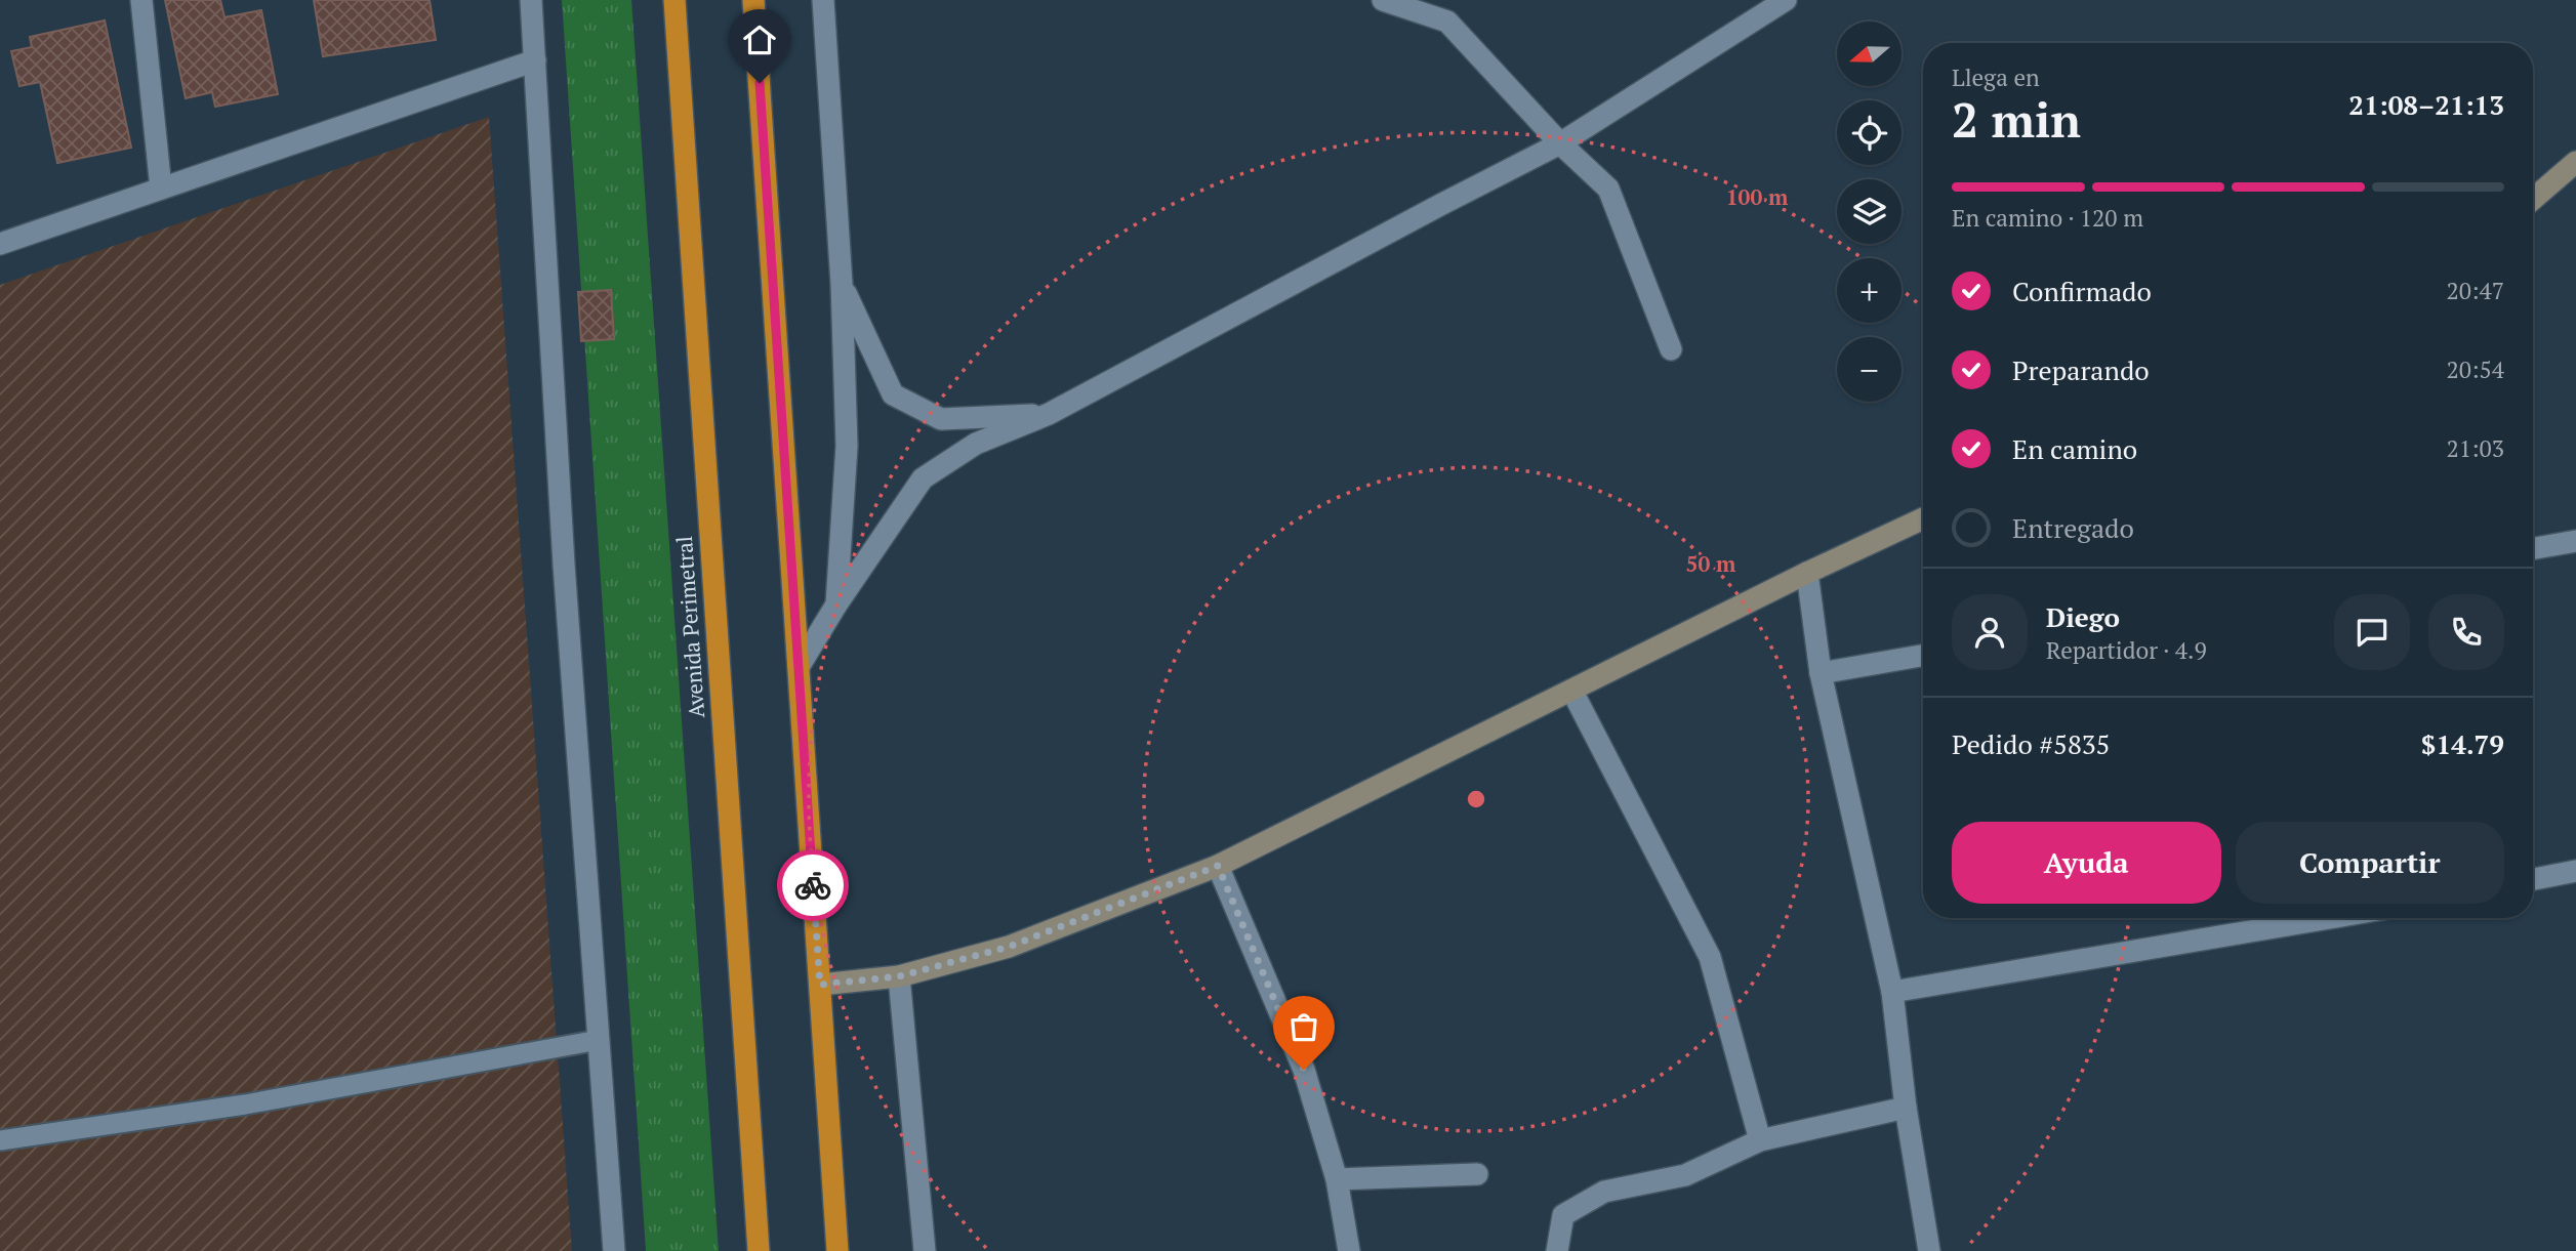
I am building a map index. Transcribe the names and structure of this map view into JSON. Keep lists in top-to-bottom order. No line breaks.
{"streets":{"highway":["Avenida Perimetral"]},"north":"left","page":{"map_buttons":["+","−"],"heading":["2 min","Llega en","21:08–21:13"],"panel":["Diego","Repartidor · 4.9","Pedido #5835","$14.79"],"bar":"En camino · 120 m","list":[["Confirmado","20:47"],["Preparando","20:54"],["En camino","21:03"],"Entregado"],"buttons":["Ayuda","Compartir"]},"rings":["100 m","50 m"]}
